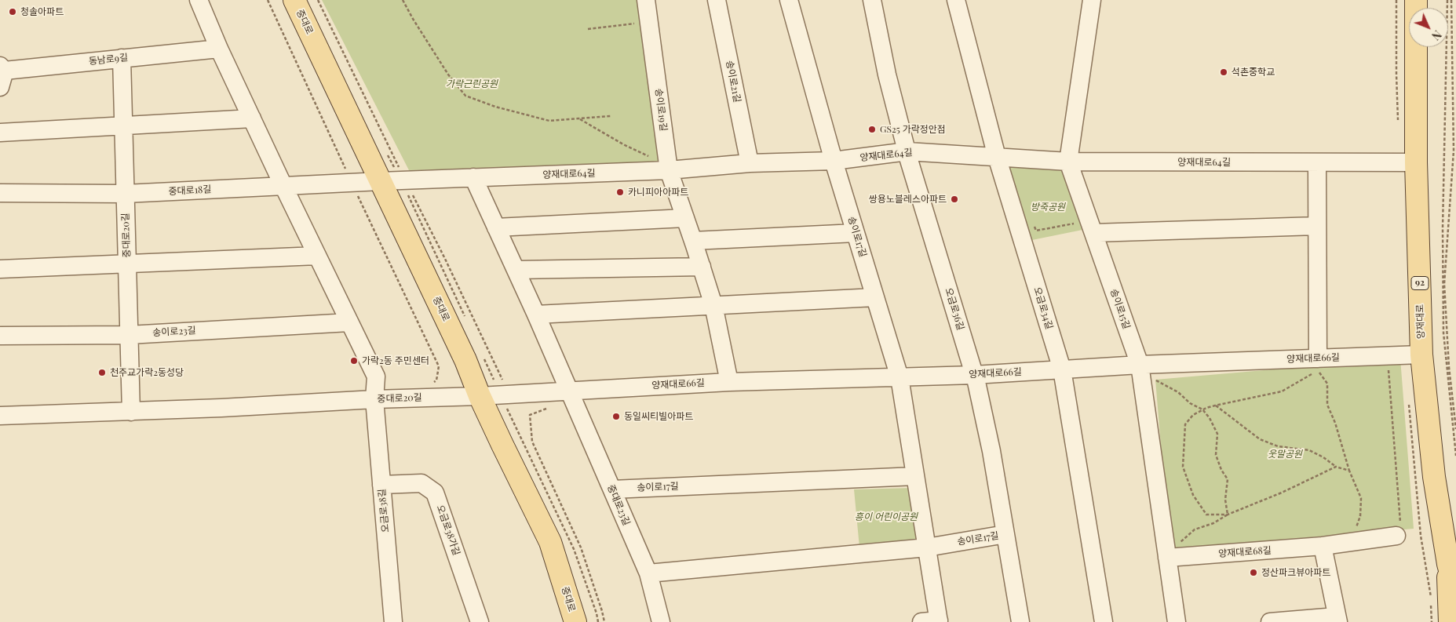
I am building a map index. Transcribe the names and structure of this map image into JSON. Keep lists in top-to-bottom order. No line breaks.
{"streets":{"main road":["중대로","92","양재대로"],"street":["동남로9길","송이로21길","송이로19길","양재대로64길","중대로18길","중대로20길","송이로17길","오금로34길","오금로36길","송이로15길","송이로23길","양재대로66길","중대로23길","오금로38길","오금로38가길","양재대로68길"]},"crossings":[["중대로","양재대로64길"],["중대로","중대로18길"],["중대로","중대로20길"],["중대로","양재대로66길"],["동남로9길","중대로20길"],["송이로21길","양재대로64길"],["송이로19길","양재대로64길"],["송이로19길","양재대로66길"],["양재대로64길","중대로18길"],["양재대로64길","송이로17길"],["양재대로64길","오금로34길"],["양재대로64길","오금로36길"],["양재대로64길","송이로15길"],["양재대로64길","양재대로"],["중대로18길","중대로20길"],["중대로20길","송이로23길"],["중대로20길","양재대로66길"],["중대로20길","오금로38길"],["송이로17길","오금로36길"],["송이로17길","양재대로66길"],["송이로17길","중대로23길"],["오금로34길","양재대로66길"],["오금로36길","양재대로66길"],["송이로15길","양재대로66길"],["송이로15길","양재대로68길"],["양재대로","양재대로66길"],["양재대로66길","중대로23길"],["오금로38길","오금로38가길"]],"parks":["가락근린공원","방죽공원","웃말공원","흥이 어린이공원"],"places":["청솔아파트","석촌중학교","GS25 가락정안점","카니피아아파트","쌍용노블레스아파트","가락2동 주민센터","천주교가락2동성당","동일씨티빌아파트","정산파크뷰아파트"],"north":"bottom right"}
